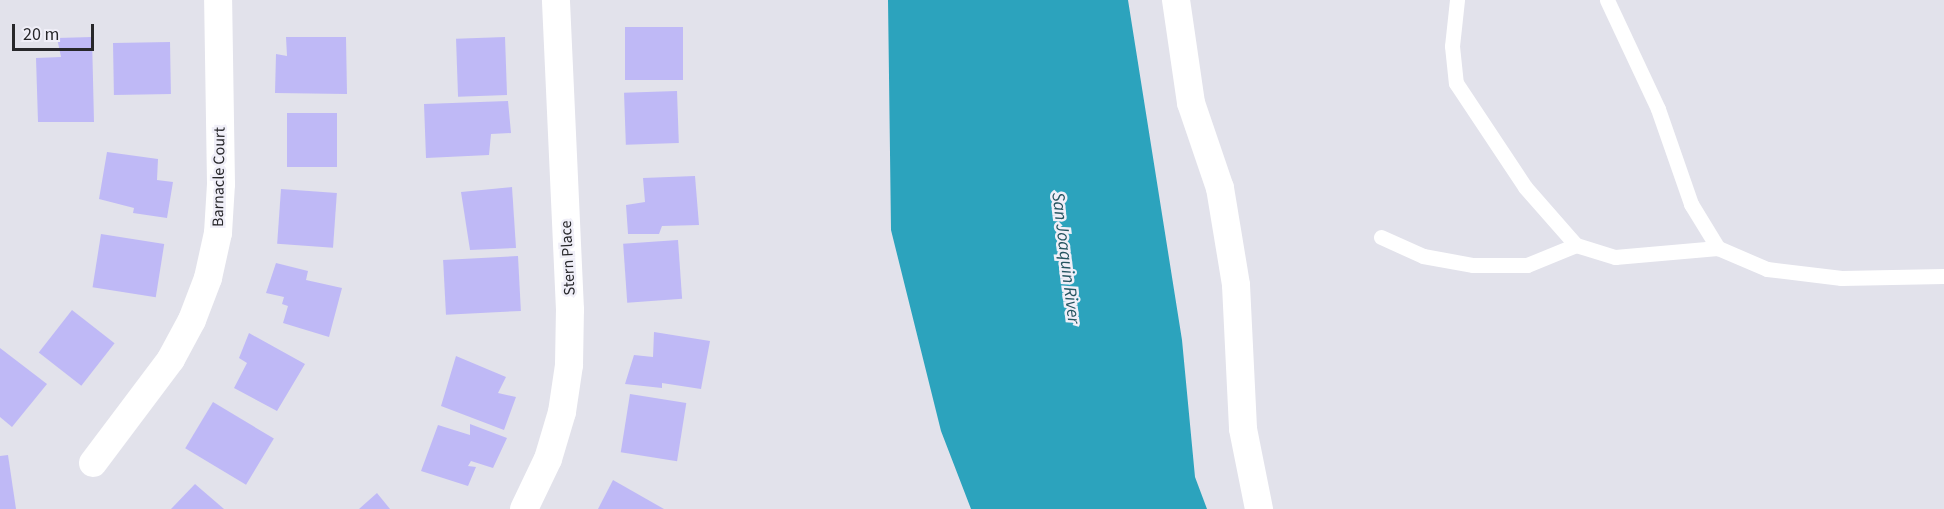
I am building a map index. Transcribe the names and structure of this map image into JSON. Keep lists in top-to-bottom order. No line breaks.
{"streets":{"street":["Barnacle Court","Stern Place"]},"water":["San Joaquin River"],"scale_bar":"20 m"}
